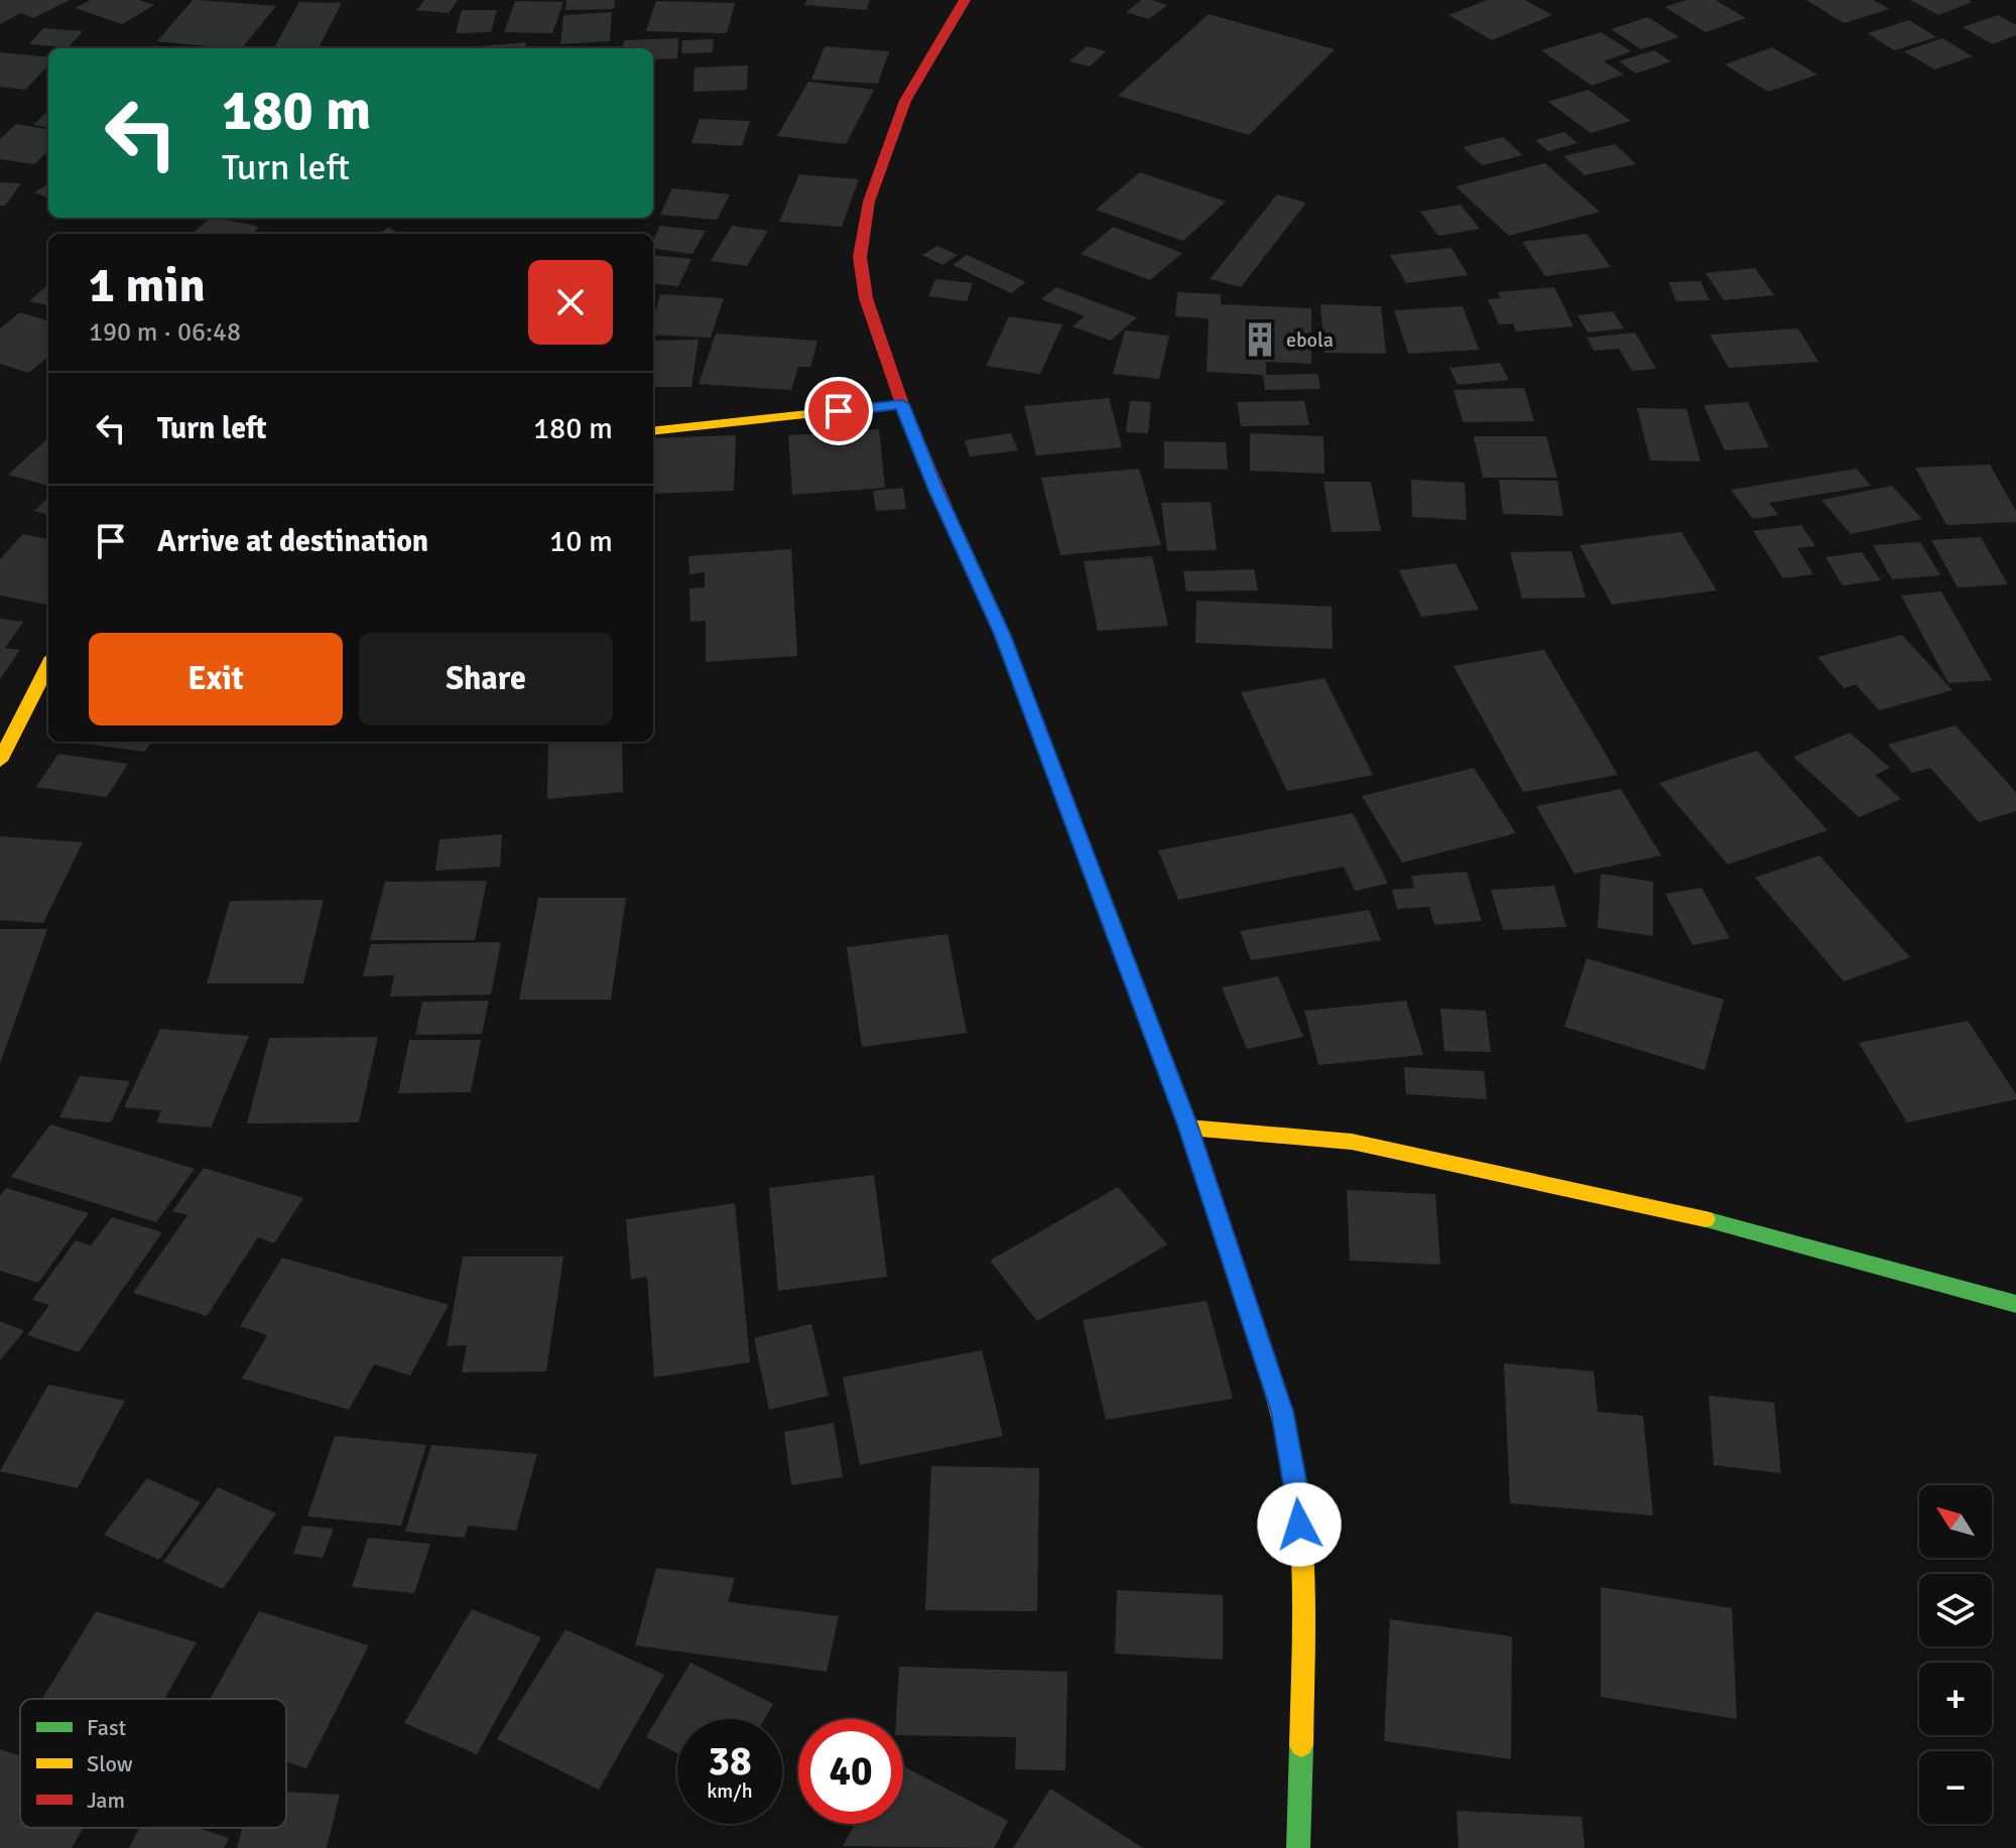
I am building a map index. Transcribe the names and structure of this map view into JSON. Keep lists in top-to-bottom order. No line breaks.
{"places":{"building":["ebola"]},"legend":["Fast","Slow","Jam"],"north":"top left","page":{"turn":["180 m","Turn left"],"heading":["1 min","190 m · 06:48"],"list":[{"name":"Turn left","value":"180 m"},{"name":"Arrive at destination","value":"10 m"}],"buttons":["Exit","Share"],"map_buttons":["+","−"],"speed":"38 km/h","limit":"40"}}
